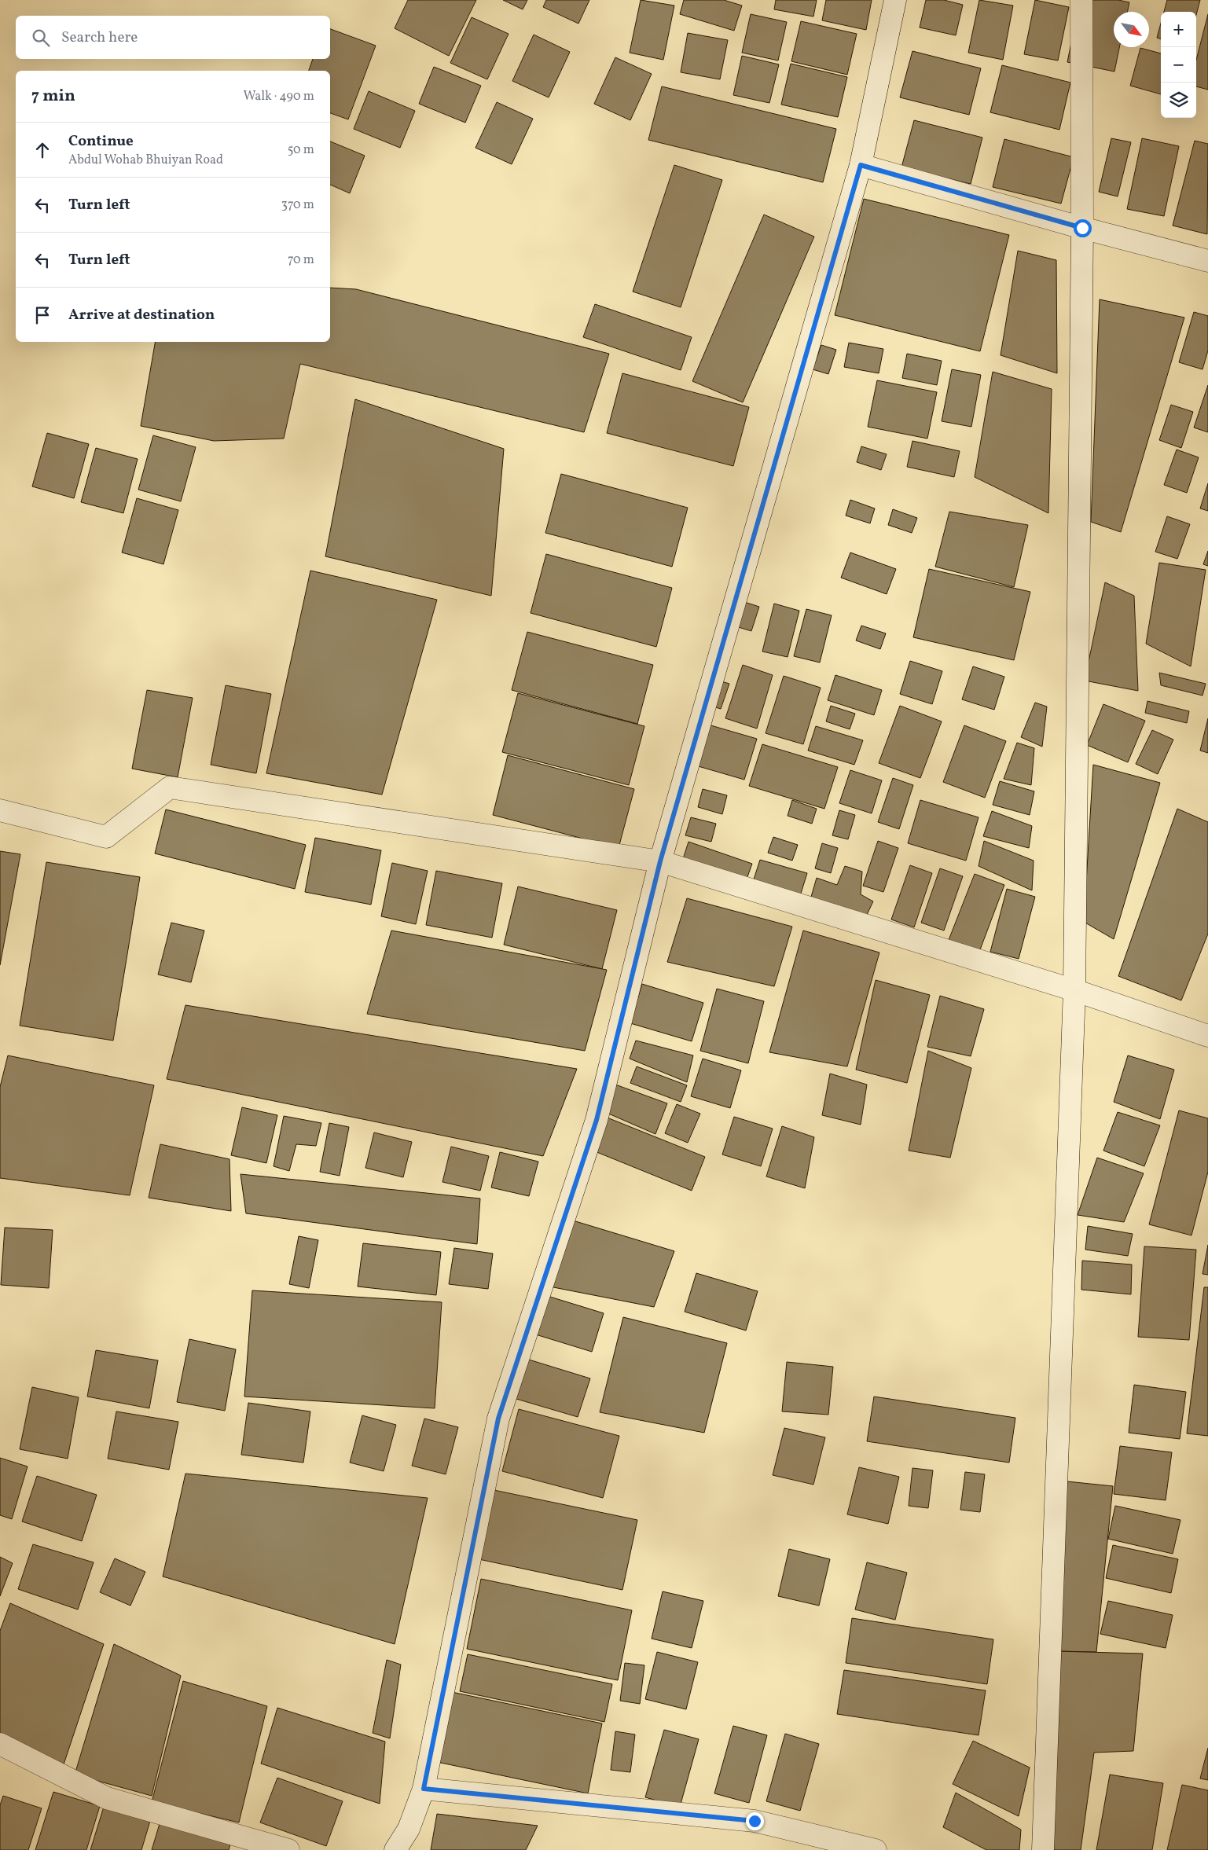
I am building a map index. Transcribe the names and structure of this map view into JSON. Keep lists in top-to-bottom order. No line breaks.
{"north":"bottom right","page":{"map_buttons":["+","−"],"search":"Search here","heading":["7 min","Walk · 490 m"],"list":[["Continue","Abdul Wohab Bhuiyan Road","50 m"],["Turn left","370 m"],["Turn left","70 m"],"Arrive at destination"]}}
